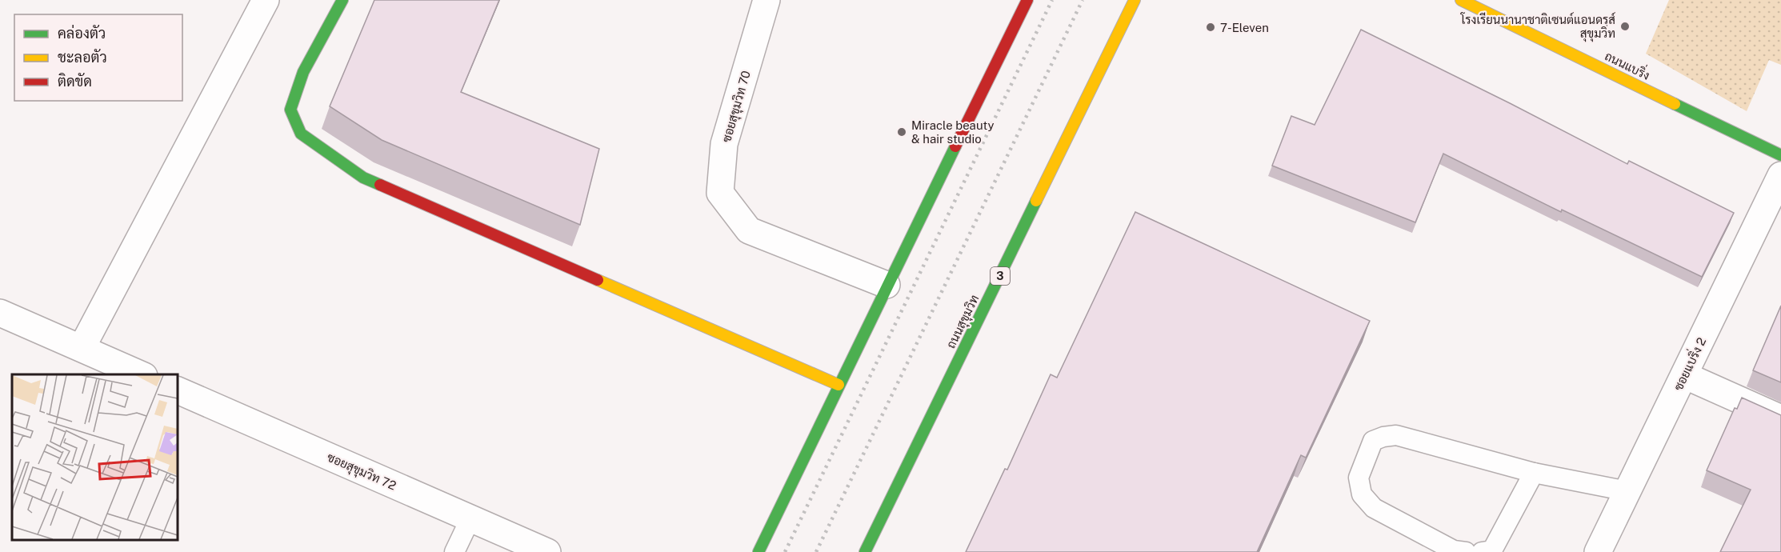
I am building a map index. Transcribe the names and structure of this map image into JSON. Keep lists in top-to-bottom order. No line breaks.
{"streets":{"main road":["ถนนแบริ่ง","3","ถนนสุขุมวิท"],"street":["ซอยสุขุมวิท 70","ซอยแบริ่ง 2","ซอยสุขุมวิท 72"]},"places":["โรงเรียนนานาชาติเซนต์แอนดรูส์ สุขุมวิท","7-Eleven","Miracle beauty & hair studio"],"legend":["คล่องตัว","ชะลอตัว","ติดขัด"]}
